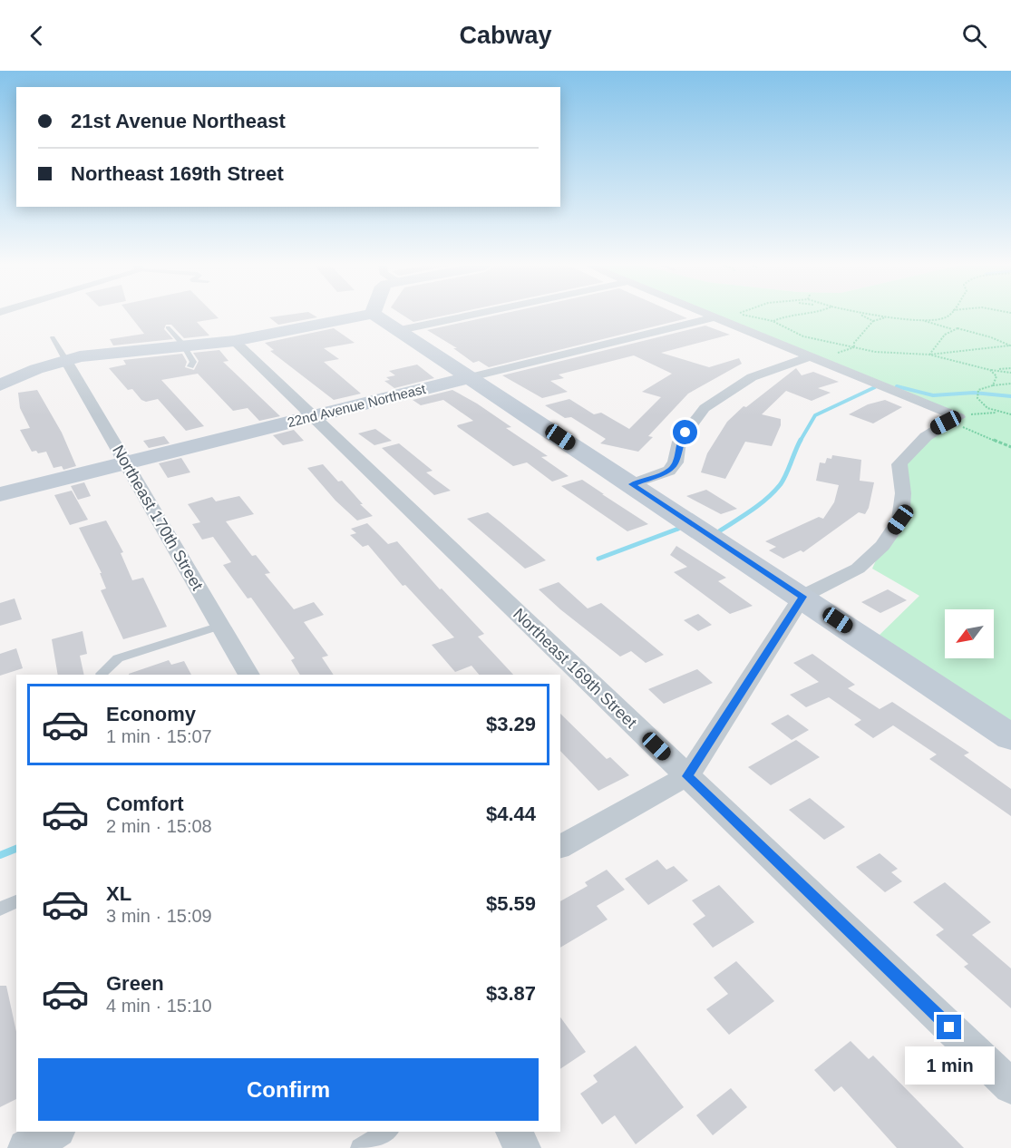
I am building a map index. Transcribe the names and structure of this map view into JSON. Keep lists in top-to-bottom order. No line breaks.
{"streets":{"street":["22nd Avenue Northeast","Northeast 170th Street","Northeast 169th Street"]},"crossings":[["22nd Avenue Northeast","Northeast 170th Street"],["22nd Avenue Northeast","Northeast 169th Street"]],"north":"bottom left","page":{"header":"Cabway","banner":["21st Avenue Northeast","Northeast 169th Street"],"list":[{"name":"Economy","note":"1 min · 15:07","value":"$3.29"},{"name":"Comfort","note":"2 min · 15:08","value":"$4.44"},{"name":"XL","note":"3 min · 15:09","value":"$5.59"},{"name":"Green","note":"4 min · 15:10","value":"$3.87"}],"bubble":"1 min","buttons":"Confirm"}}
